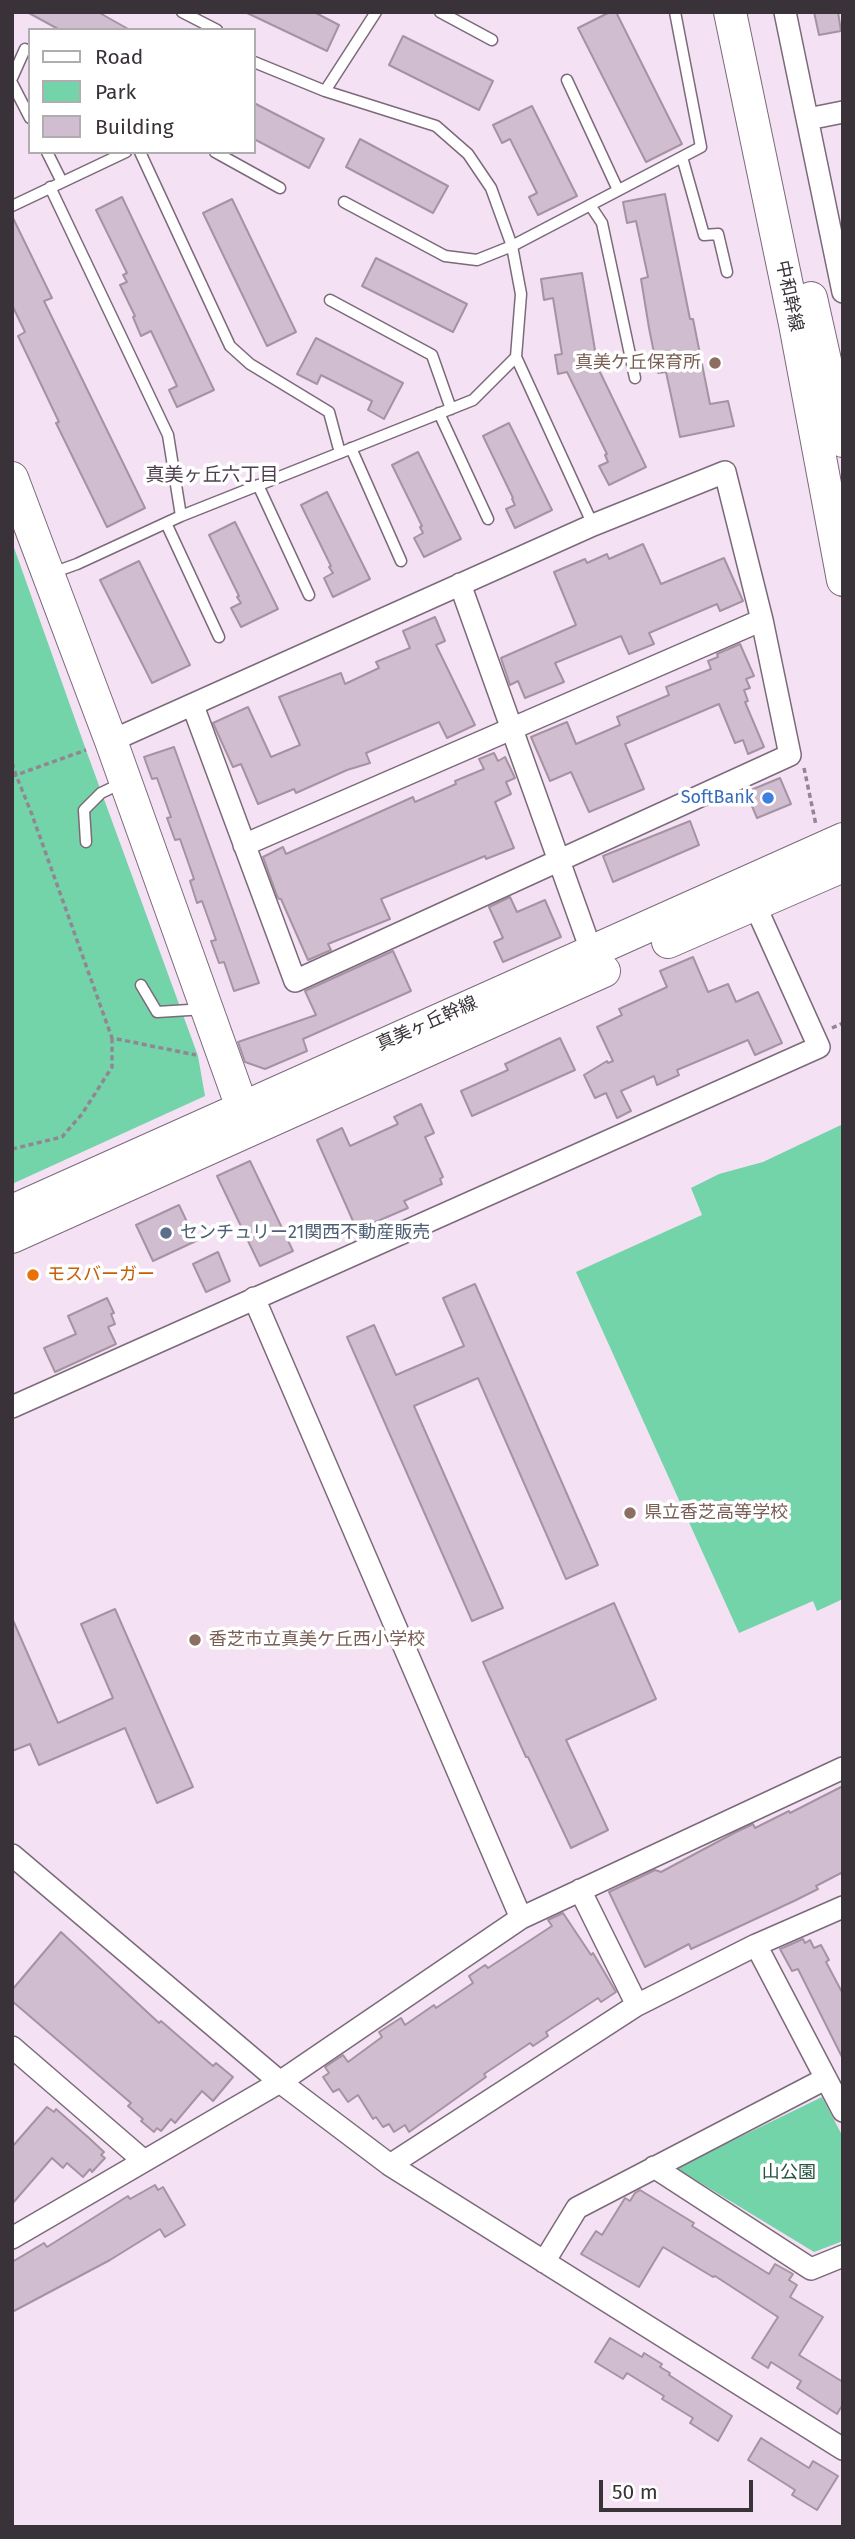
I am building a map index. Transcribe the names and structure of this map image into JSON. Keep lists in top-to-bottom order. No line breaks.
{"streets":{"street":["中和幹線","真美ヶ丘幹線"]},"districts":["真美ヶ丘六丁目"],"parks":["山公園"],"places":["真美ケ丘保育所","SoftBank","センチュリー21関西不動産販売","モスバーガー","県立香芝高等学校","香芝市立真美ケ丘西小学校"],"legend":["Road","Park","Building"],"scale_bar":"50 m"}
